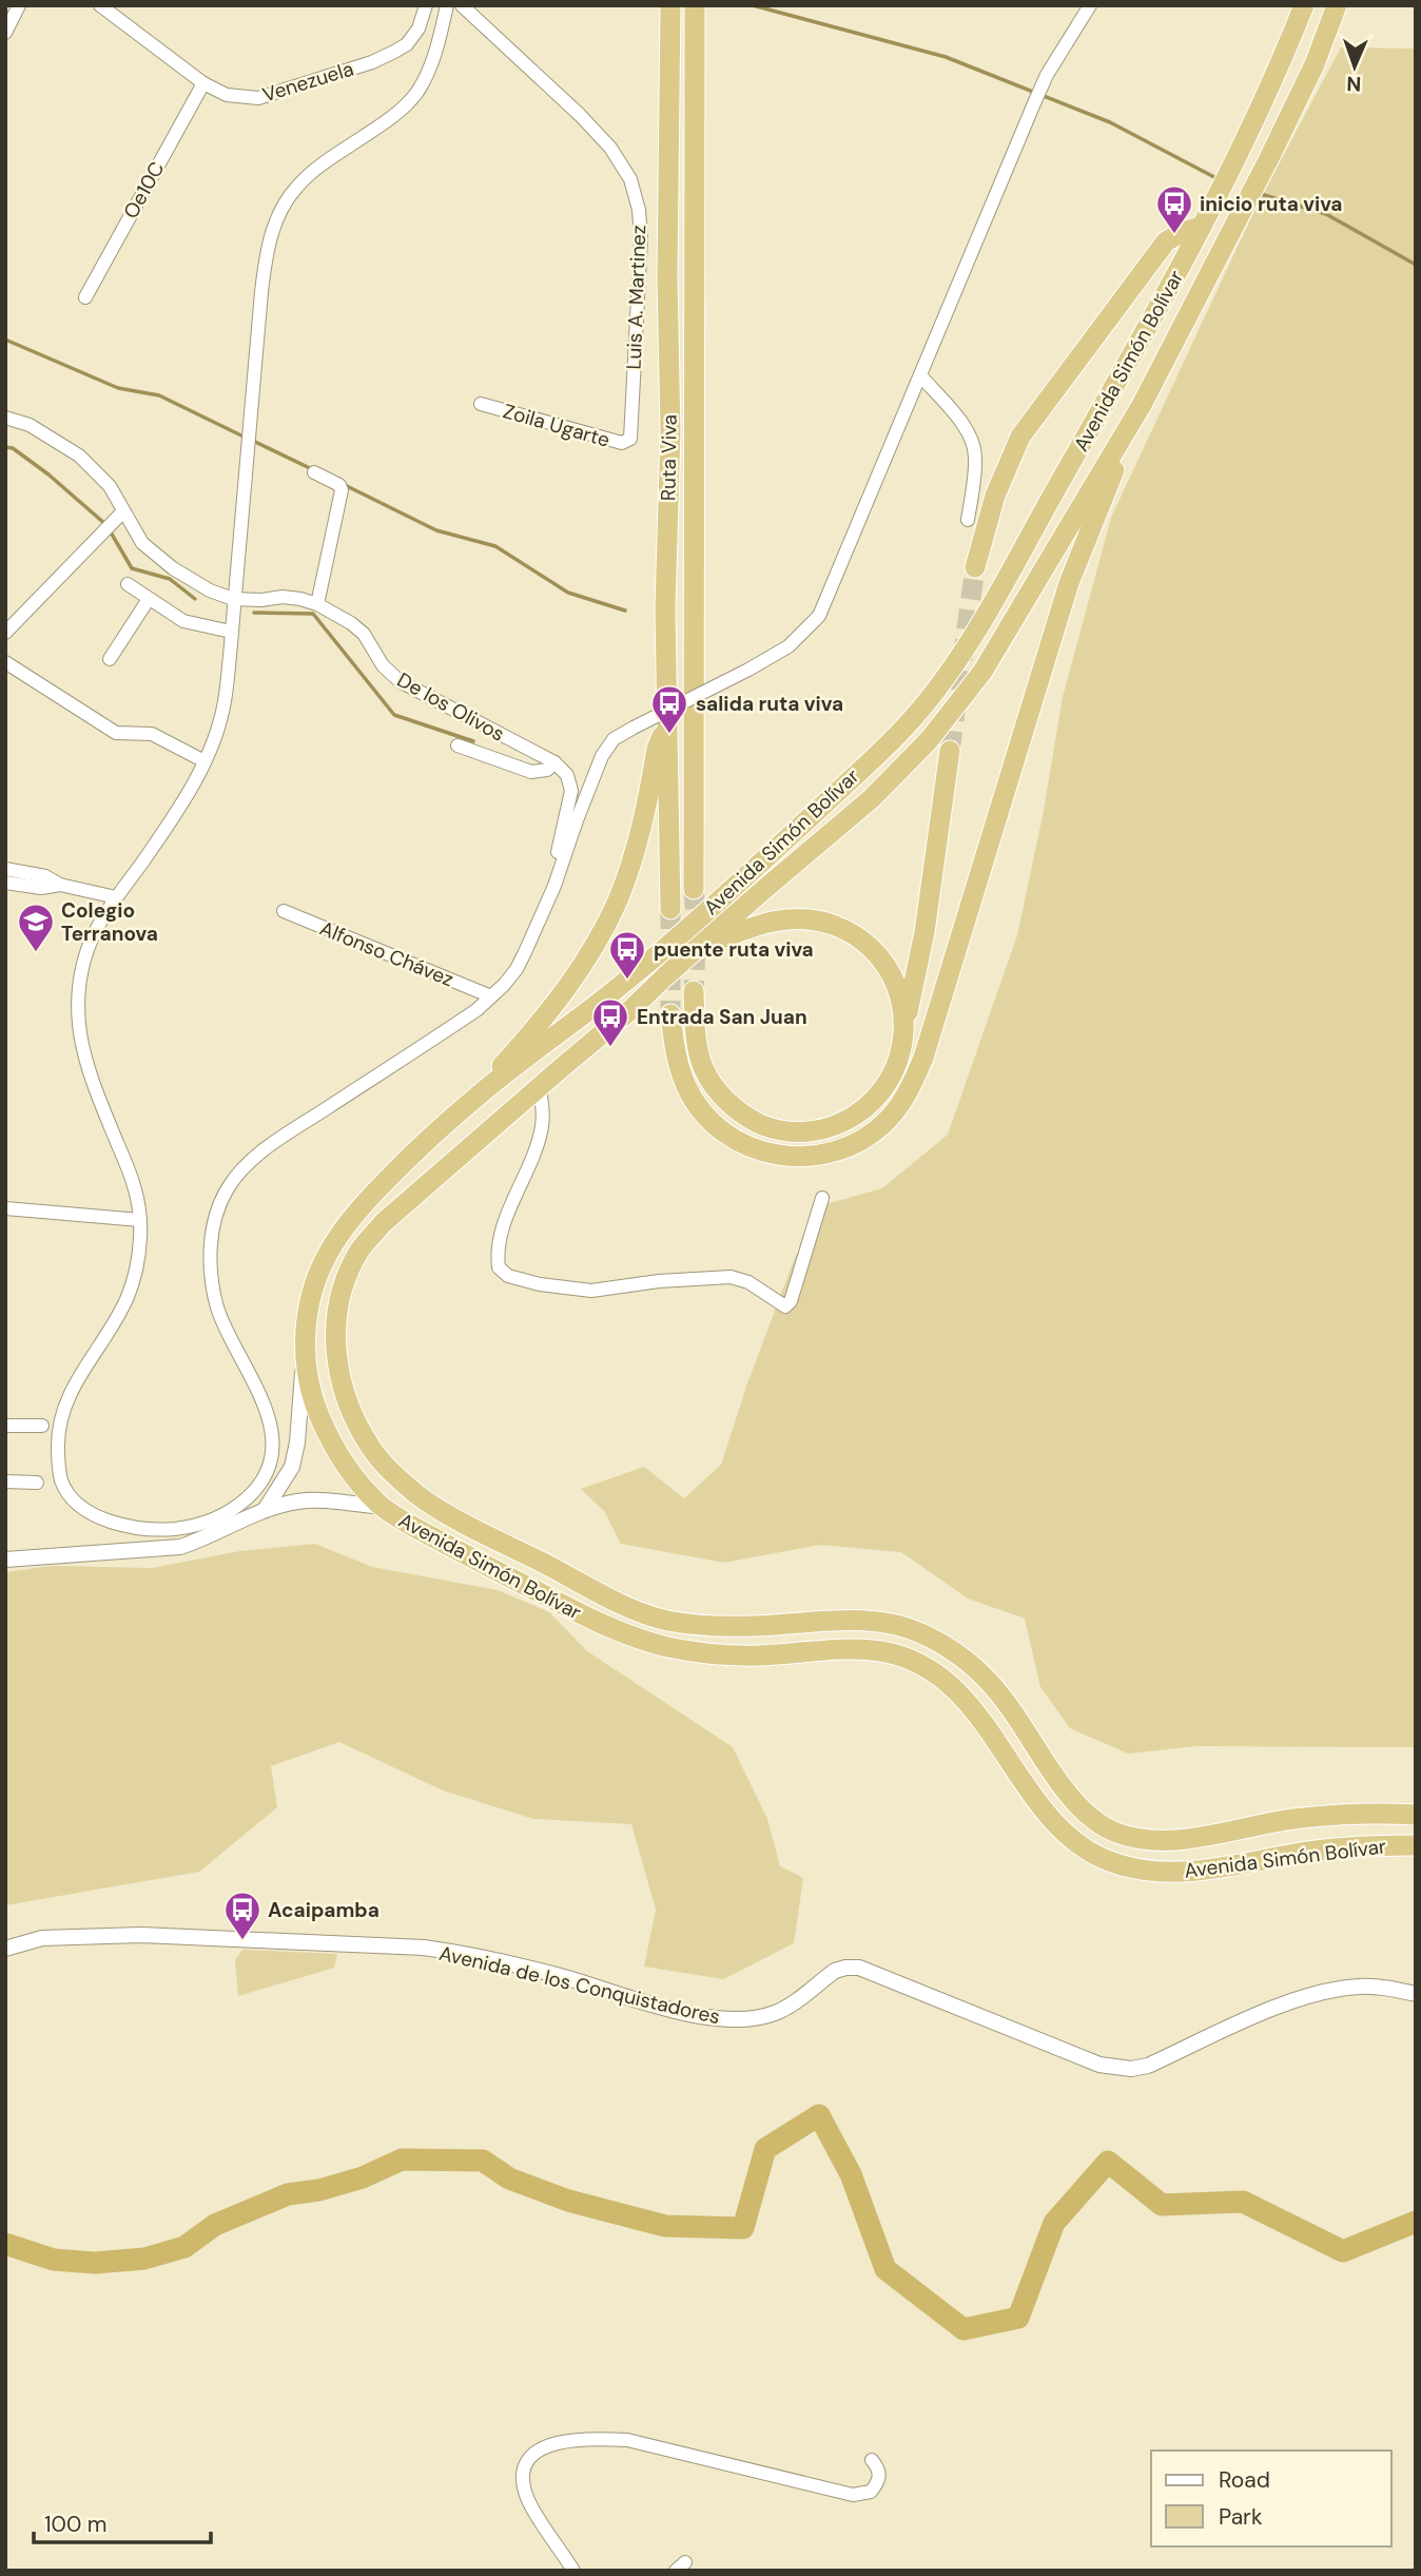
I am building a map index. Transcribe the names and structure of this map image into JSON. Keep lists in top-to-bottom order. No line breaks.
{"streets":{"highway":["Avenida Simón Bolívar","Ruta Viva"],"street":["Venezuela","Oe10C","Luis A. Martinez","Zoila Ugarte","De los Olivos","Alfonso Chávez","Avenida de los Conquistadores"]},"crossings":[["Venezuela","Oe10C"],["Luis A. Martinez","Zoila Ugarte"]],"places":{"bus stop":["inicio ruta viva","salida ruta viva","puente ruta viva","Entrada San Juan","Acaipamba"],"school or university":["Colegio Terranova"]},"legend":["Road","Park"],"scale_bar":"100 m","north":"bottom"}
